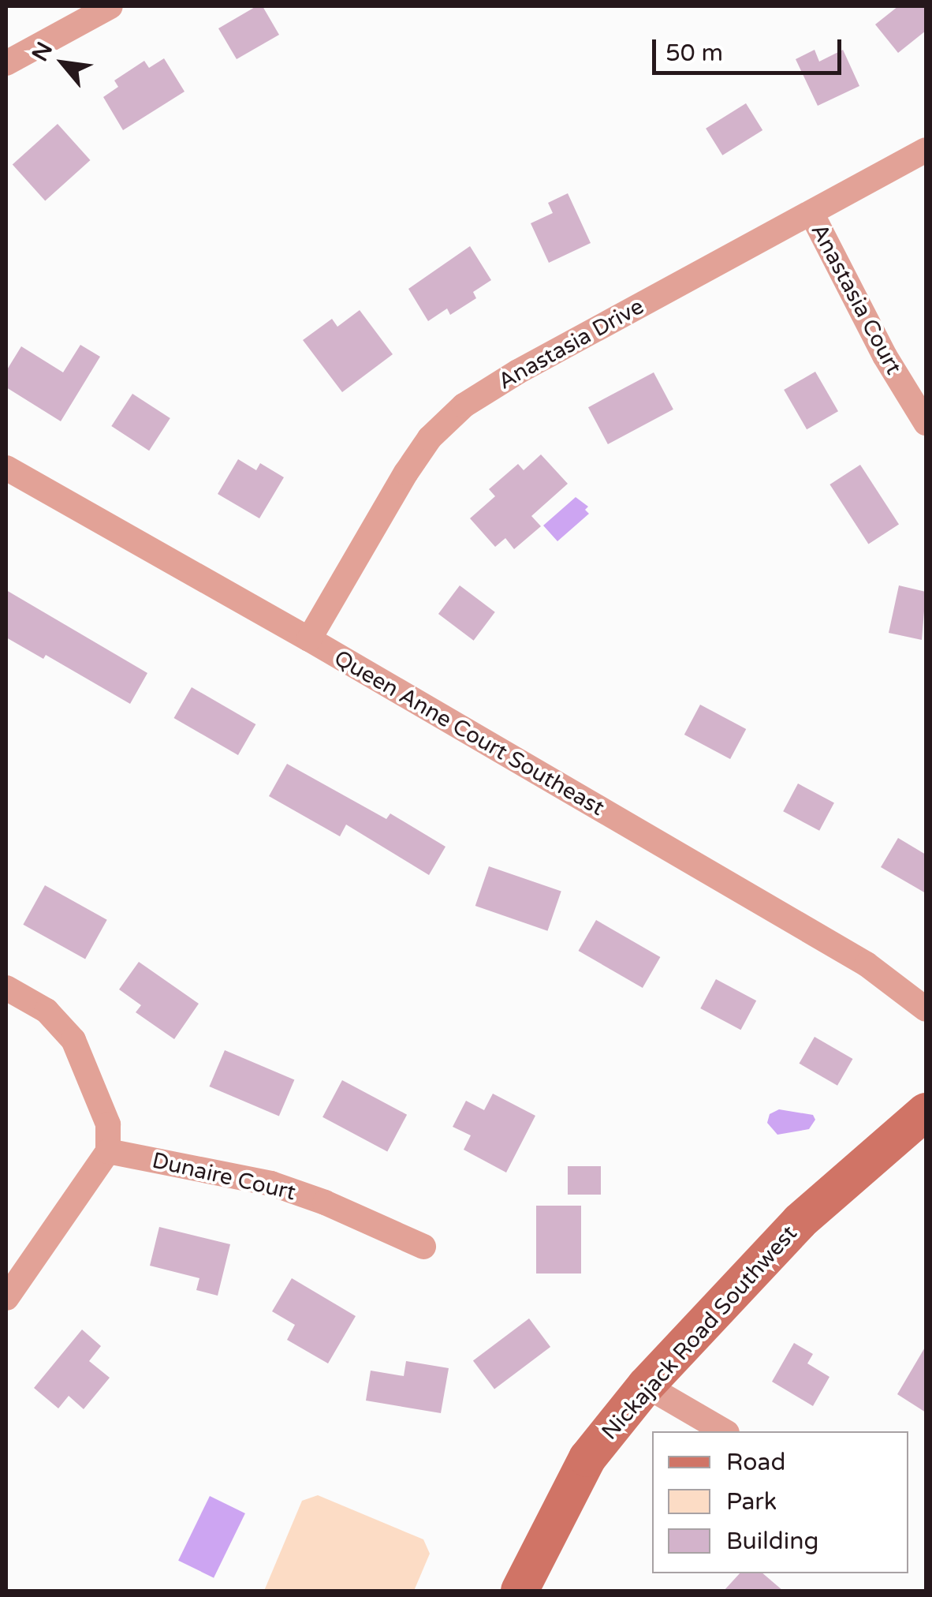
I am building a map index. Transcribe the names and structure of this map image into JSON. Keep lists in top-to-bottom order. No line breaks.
{"streets":{"street":["Anastasia Court","Anastasia Drive","Queen Anne Court Southeast","Dunaire Court","Nickajack Road Southwest"]},"crossings":[["Anastasia Court","Anastasia Drive"],["Anastasia Drive","Queen Anne Court Southeast"]],"legend":["Road","Park","Building"],"scale_bar":"50 m","north":"top left"}
